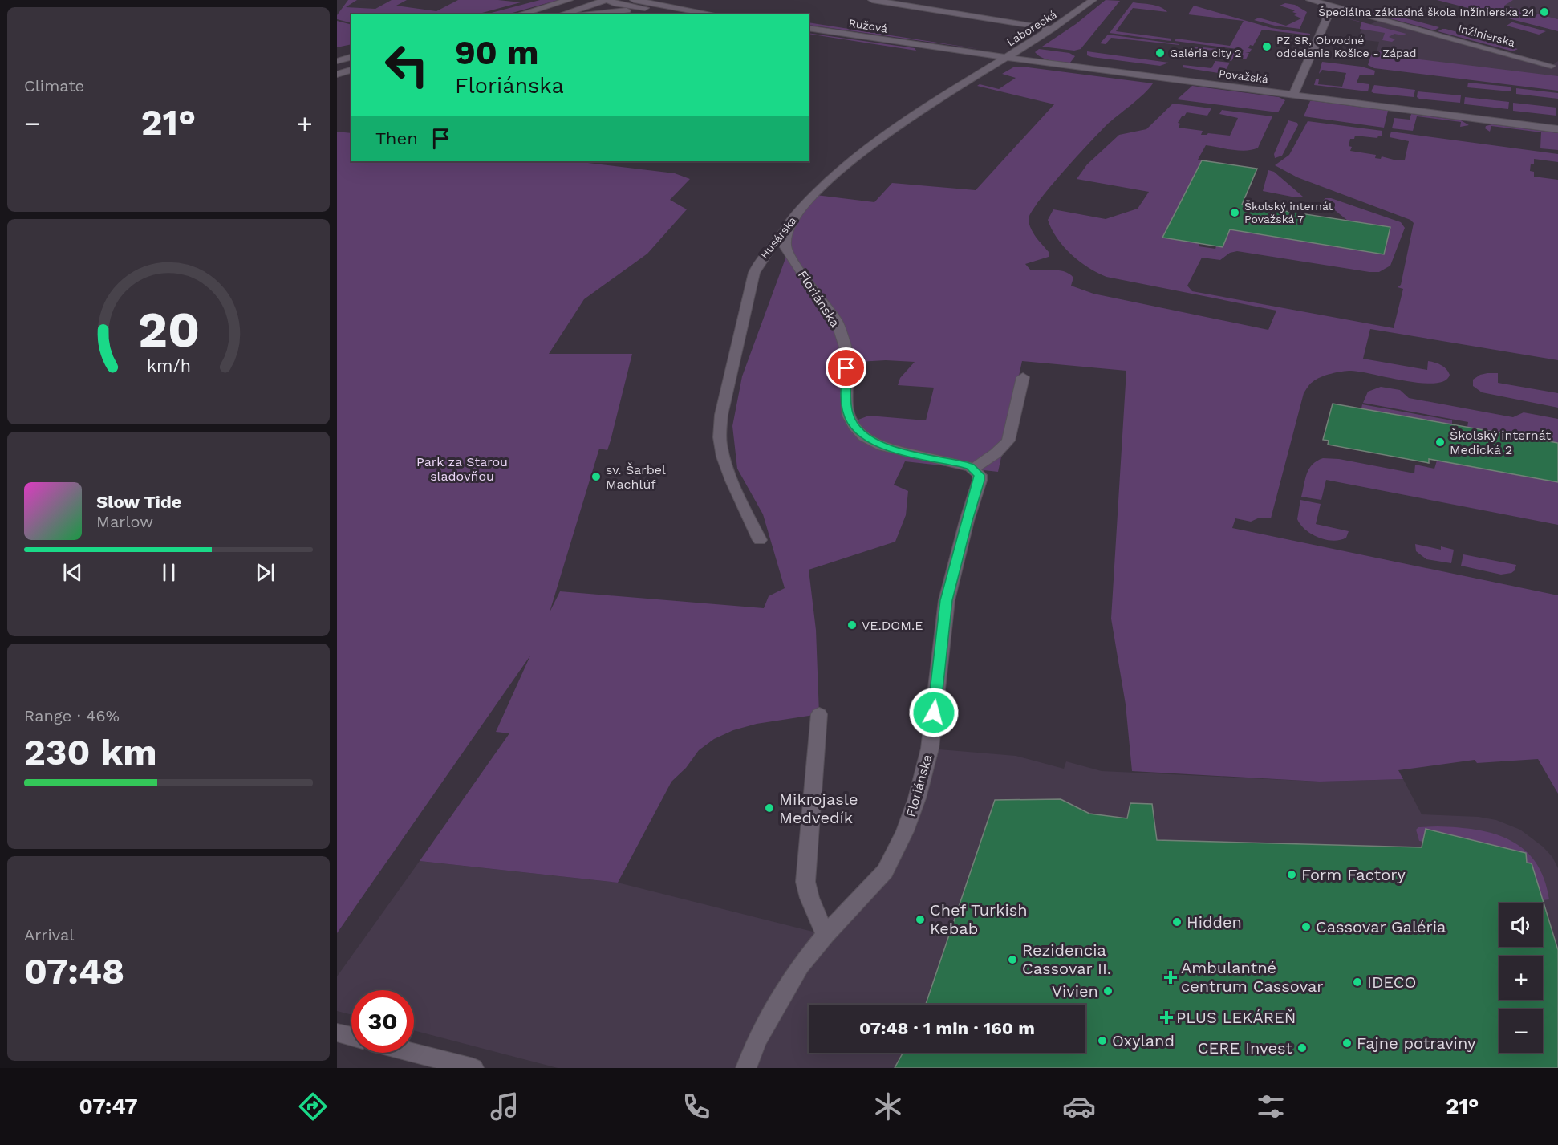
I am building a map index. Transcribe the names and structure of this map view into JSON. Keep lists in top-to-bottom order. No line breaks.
{"streets":{"street":["Ružová","Laborecká","Inžinierska","Považská","Husárska","Floriánska"]},"crossings":[["Ružová","Považská"],["Laborecká","Považská"],["Laborecká","Husárska"],["Považská","Husárska"],["Husárska","Floriánska"]],"parks":["Park za Starou sladovňou"],"places":{"other":["Špeciálna základná škola Inžinierska 24","PZ SR, Obvodné oddelenie Košice - Západ","Galéria city 2","Školský internát Považská 7","Školský internát Medická 2","sv. Šarbel Machlúf","VE.DOM.E","Mikrojasle Medvedík","Form Factory","Chef Turkish Kebab","Hidden","Cassovar Galéria","Rezidencia Cassovar II.","IDECO","Vivien","Oxyland","Fajne potraviny","CERE Invest"],"health":["Ambulantné centrum Cassovar","PLUS LEKÁREŇ"]},"page":{"tile":["Climate",["Range · 46%","230 km"],["Arrival","07:48"]],"turn":["90 m","Floriánska"],"heat":["−","21°","+"],"then":"Then","song":["Slow Tide","Marlow"],"map_buttons":["+","−"],"limit":"30","trip":"07:48 · 1 min · 160 m","tabs":["07:47","21°"],"gauge":["20","km/h"]}}
